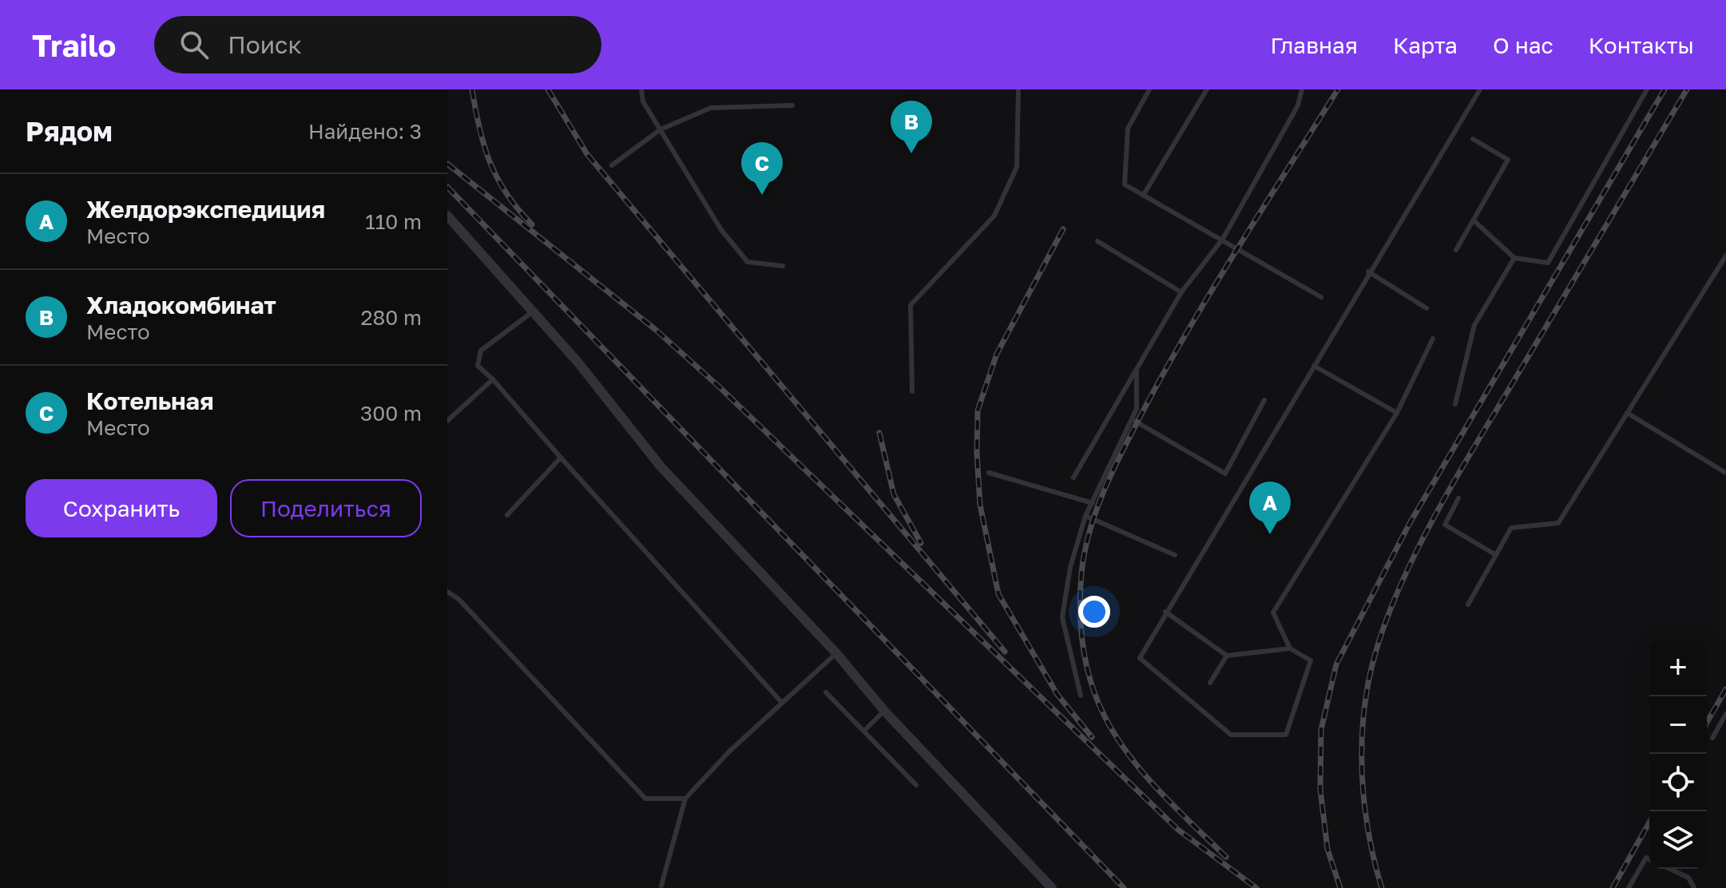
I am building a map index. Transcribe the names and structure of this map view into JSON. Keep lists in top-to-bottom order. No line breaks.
{"page":{"header":"Trailo","search":"Поиск","nav":["Главная","Карта","О нас","Контакты"],"heading":["Рядом","Найдено: 3"],"pins":["B","C","A"],"list":[{"mark":"A","name":"Желдорэкспедиция","note":"Место","value":"110 m"},{"mark":"B","name":"Хладокомбинат","note":"Место","value":"280 m"},{"mark":"C","name":"Котельная","note":"Место","value":"300 m"}],"buttons":["Сохранить","Поделиться"],"map_buttons":["+","−"]}}
